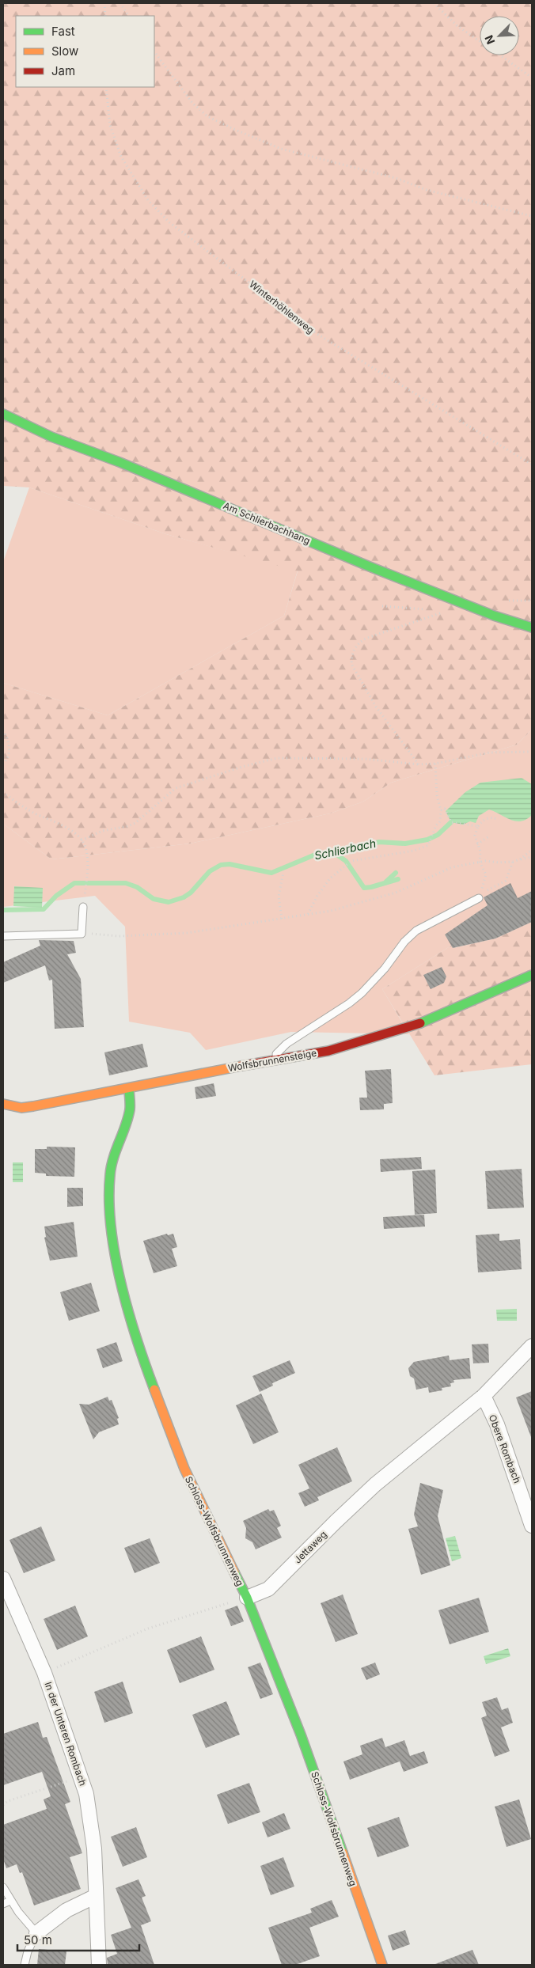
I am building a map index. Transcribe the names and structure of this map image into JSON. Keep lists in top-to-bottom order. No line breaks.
{"streets":{"street":["Am Schlierbachhang","Wolfsbrunnensteige","Obere Rombach","Schloss-Wolfsbrunnenweg","Jettaweg","In der Unteren Rombach"],"path":["Winterhöhlenweg"]},"crossings":[["Wolfsbrunnensteige","Schloss-Wolfsbrunnenweg"],["Obere Rombach","Jettaweg"],["Schloss-Wolfsbrunnenweg","Jettaweg"]],"water":["Schlierbach"],"legend":["Fast","Slow","Jam"],"scale_bar":"50 m","north":"bottom left"}
